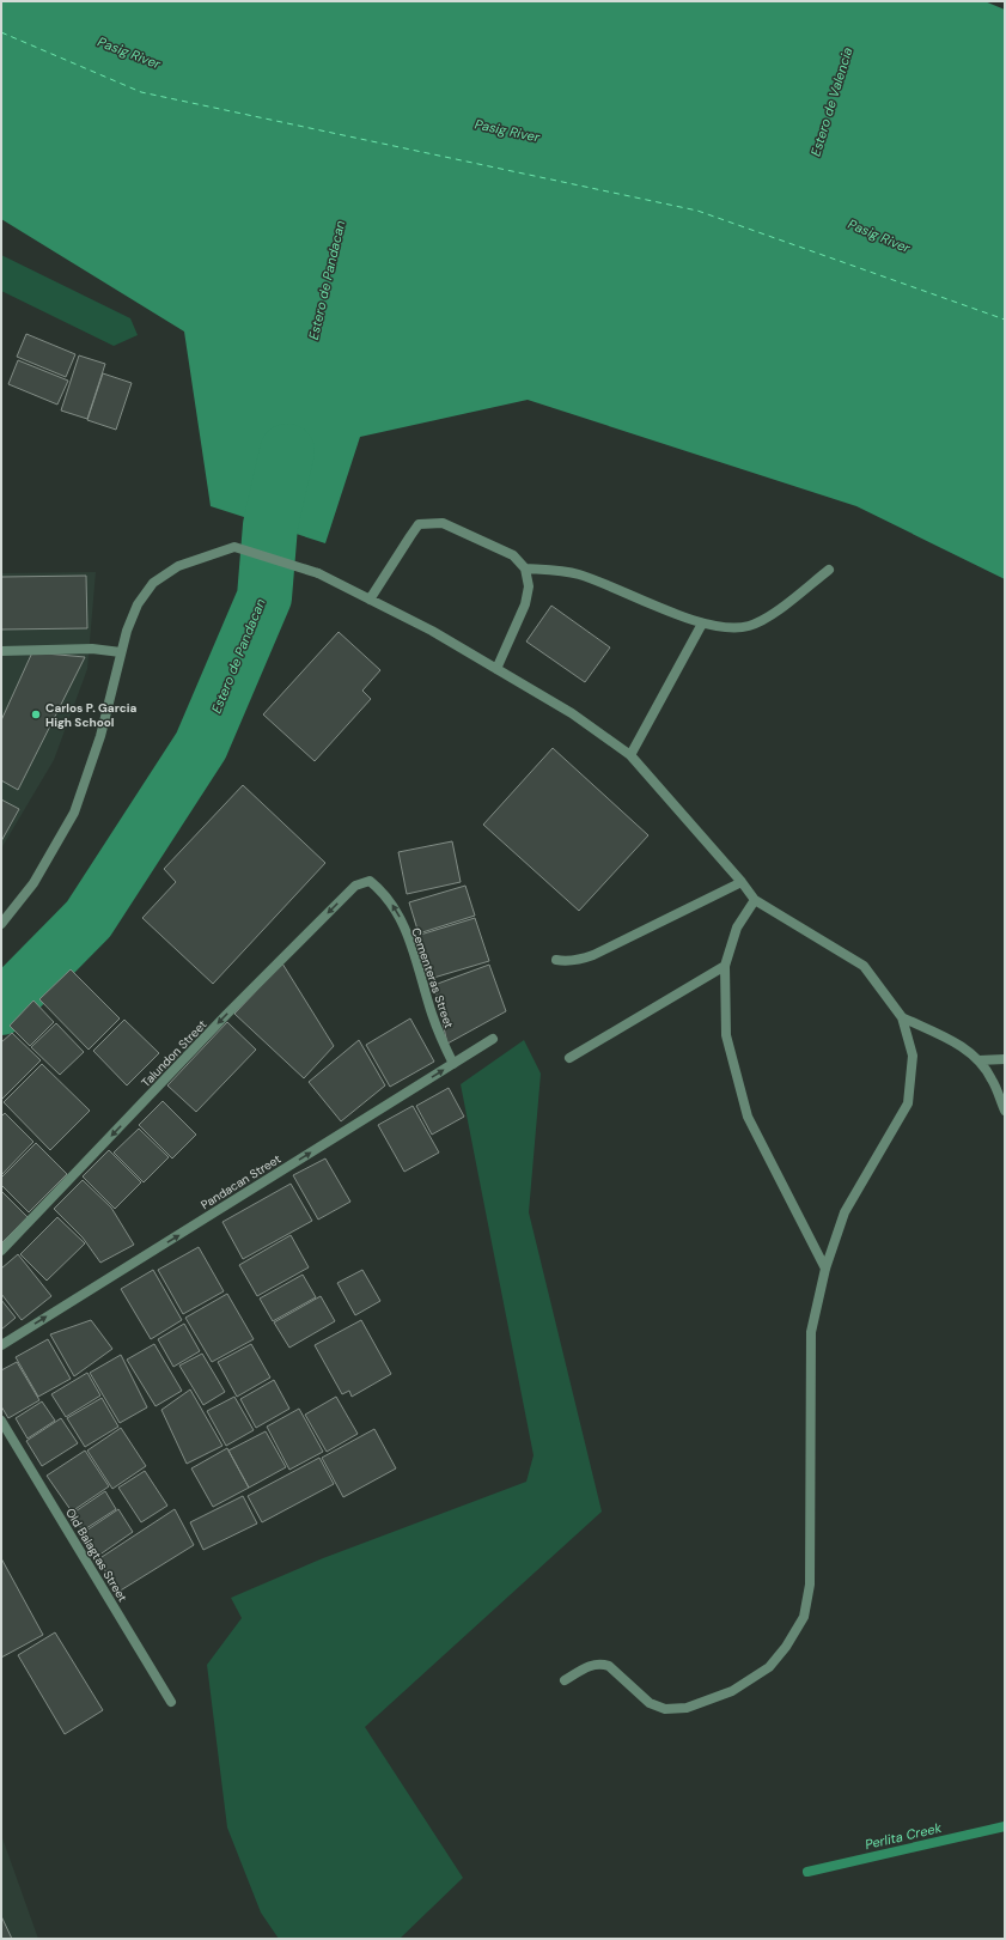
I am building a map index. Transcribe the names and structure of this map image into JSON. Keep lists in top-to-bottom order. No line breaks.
{"streets":{"street":["Cementeras Street","Talundon Street","Pandacan Street","Old Balagtas Street"]},"crossings":[["Cementeras Street","Talundon Street"],["Cementeras Street","Pandacan Street"]],"one_way":["Cementeras Street","Talundon Street","Pandacan Street"],"water":["Pasig River","Estero de Valencia","Estero de Pandacan","Perlita Creek"],"places":["Carlos P. Garcia High School"]}
